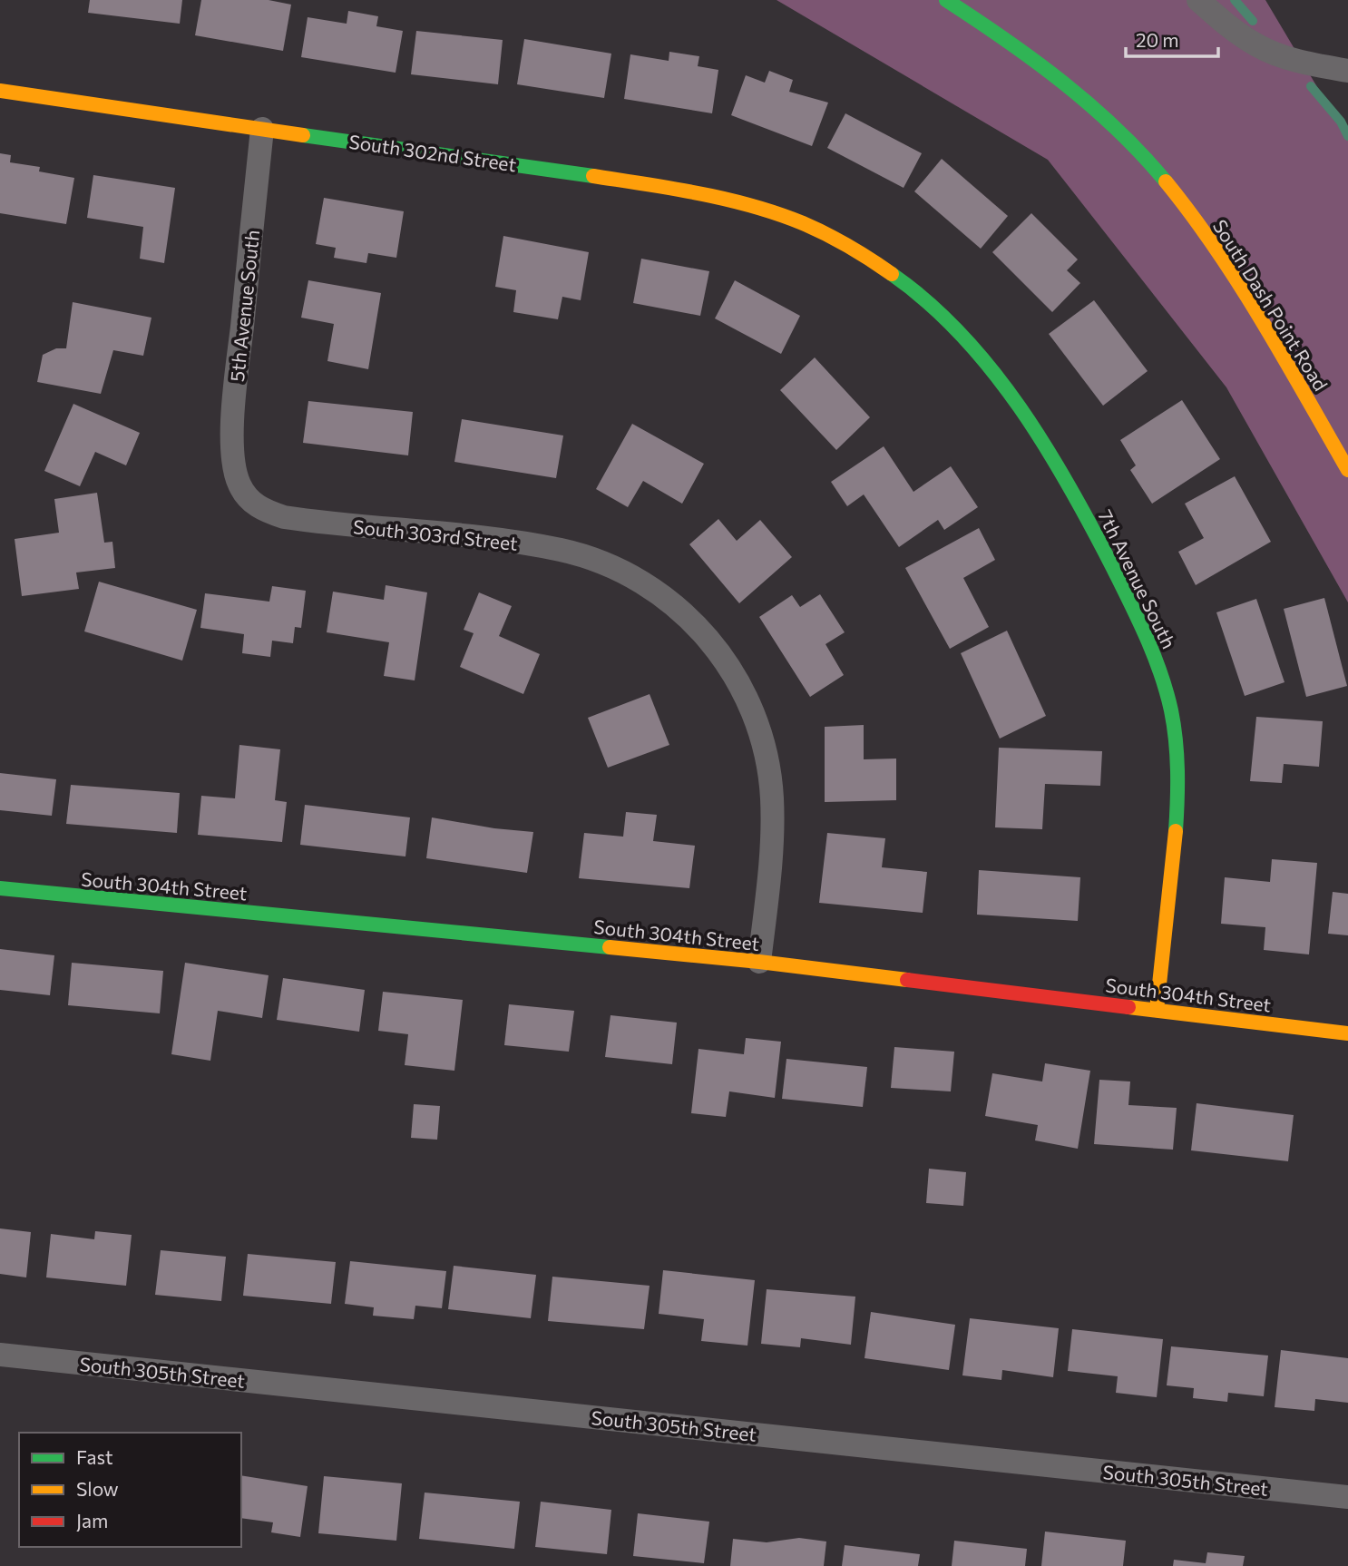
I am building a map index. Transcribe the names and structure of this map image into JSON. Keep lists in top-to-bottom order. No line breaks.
{"streets":{"street":["South 302nd Street","South Dash Point Road","5th Avenue South","South 303rd Street","7th Avenue South","South 304th Street","South 305th Street"]},"crossings":[["South 302nd Street","5th Avenue South"],["South 302nd Street","7th Avenue South"],["5th Avenue South","South 303rd Street"],["South 303rd Street","South 304th Street"],["7th Avenue South","South 304th Street"]],"legend":["Fast","Slow","Jam"],"scale_bar":"20 m"}
